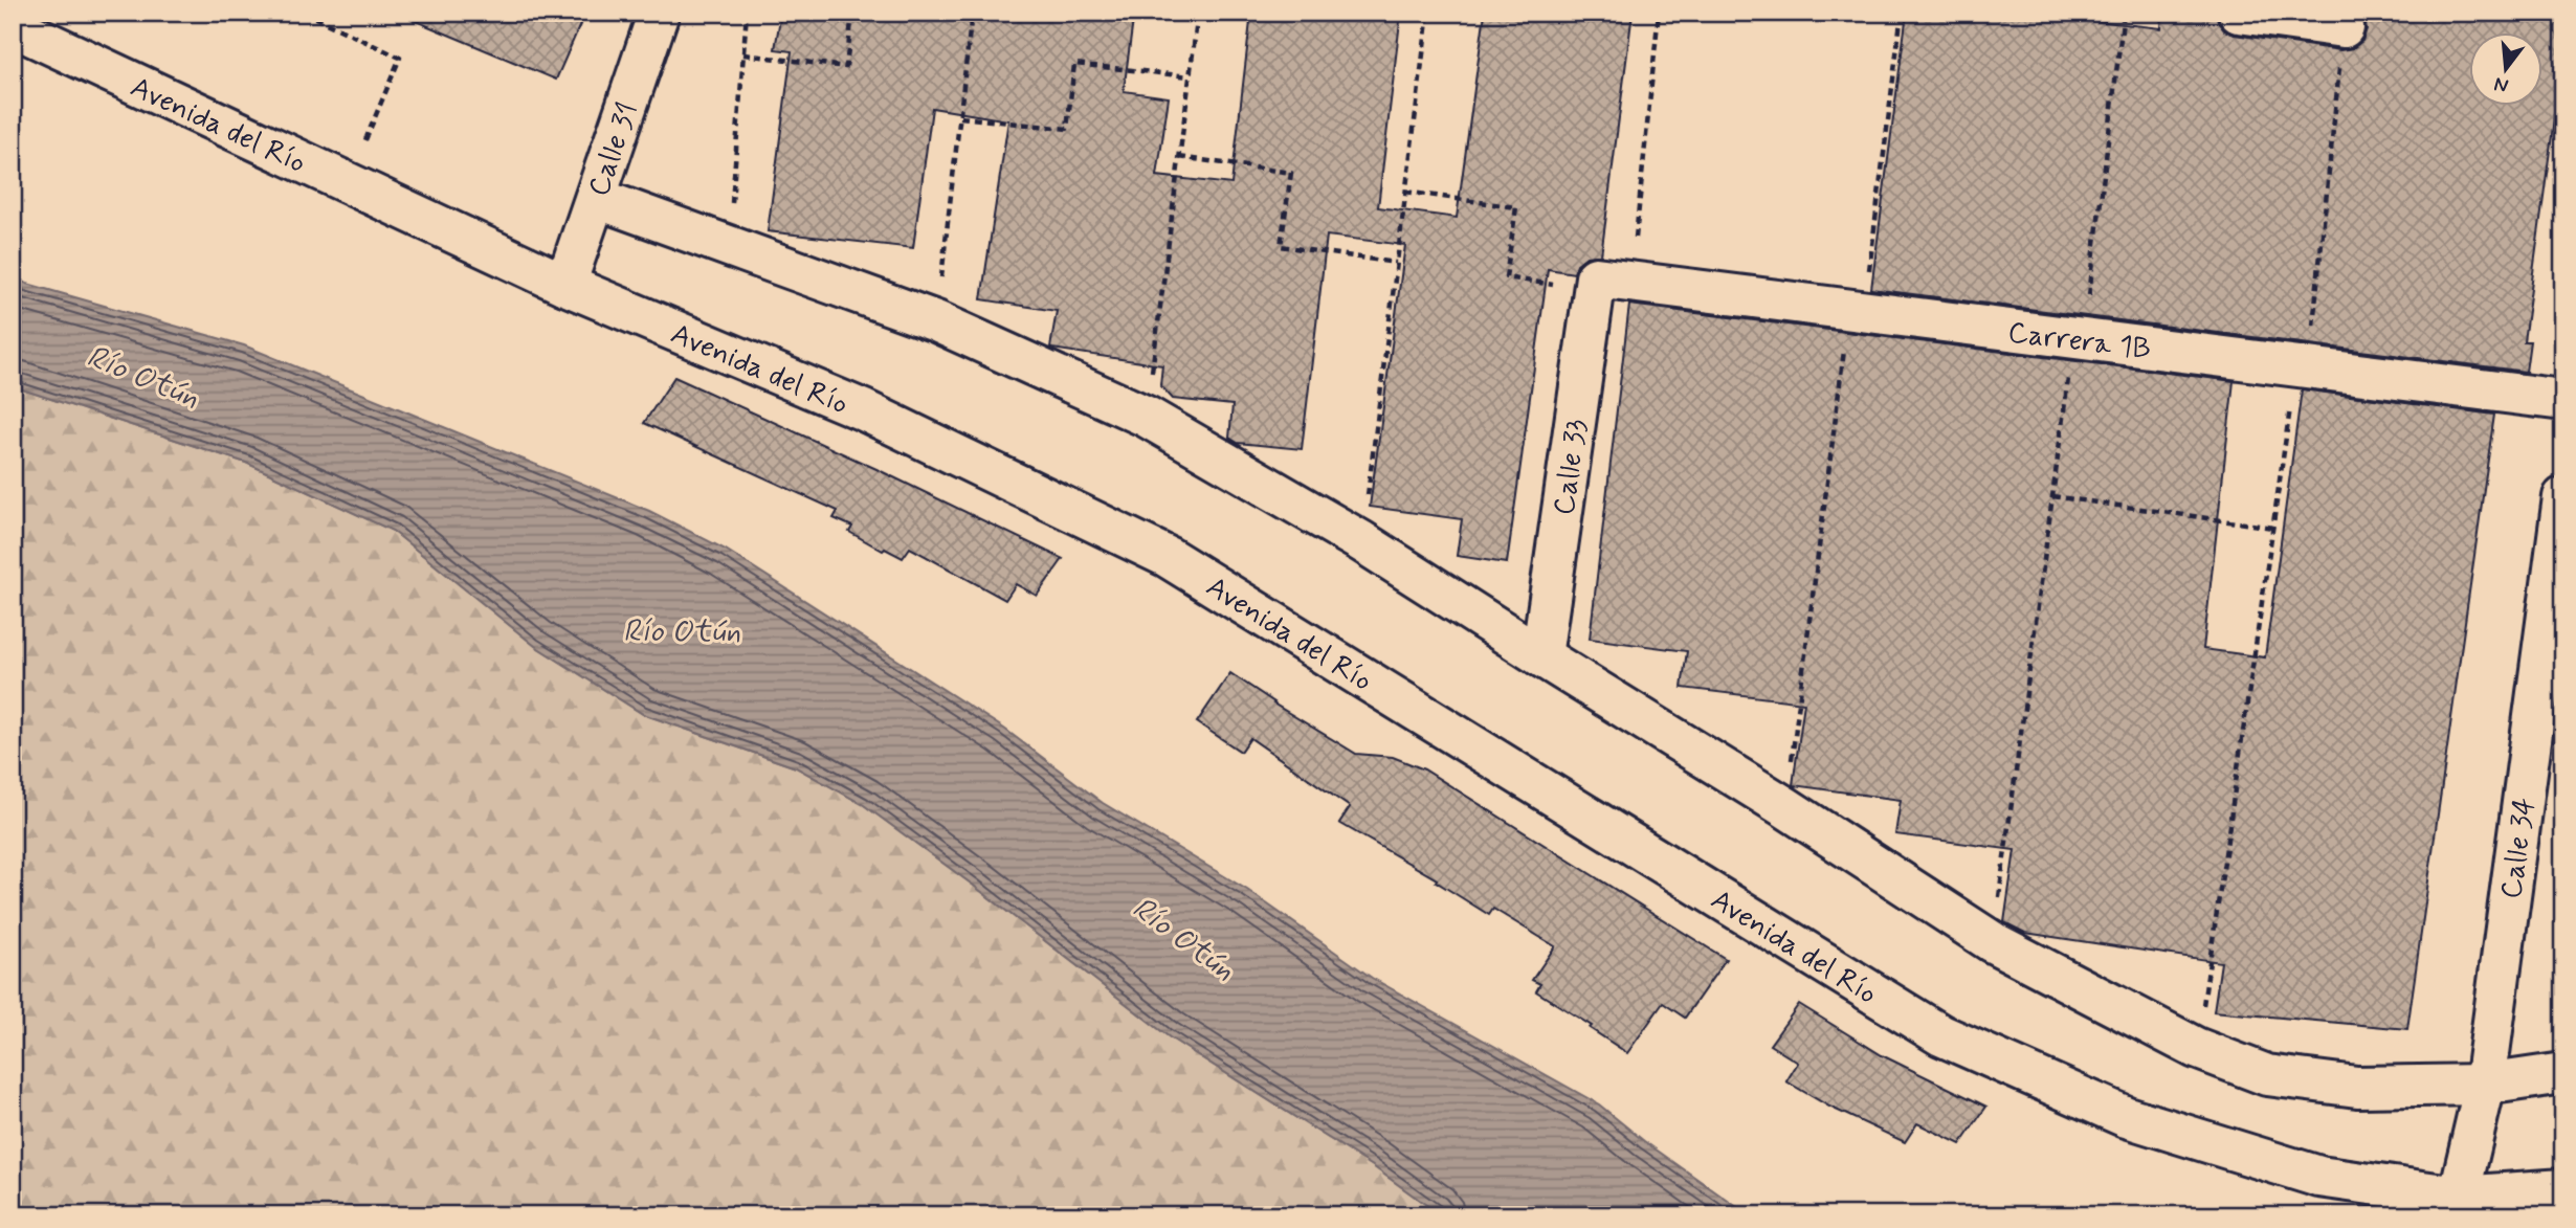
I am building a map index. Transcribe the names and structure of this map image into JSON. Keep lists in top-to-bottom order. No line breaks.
{"streets":{"street":["Avenida del Río","Calle 31","Carrera 1B","Calle 33","Calle 34"]},"crossings":[["Avenida del Río","Calle 31"],["Avenida del Río","Calle 34"],["Carrera 1B","Calle 33"]],"water":["Río Otún"],"north":"bottom"}
